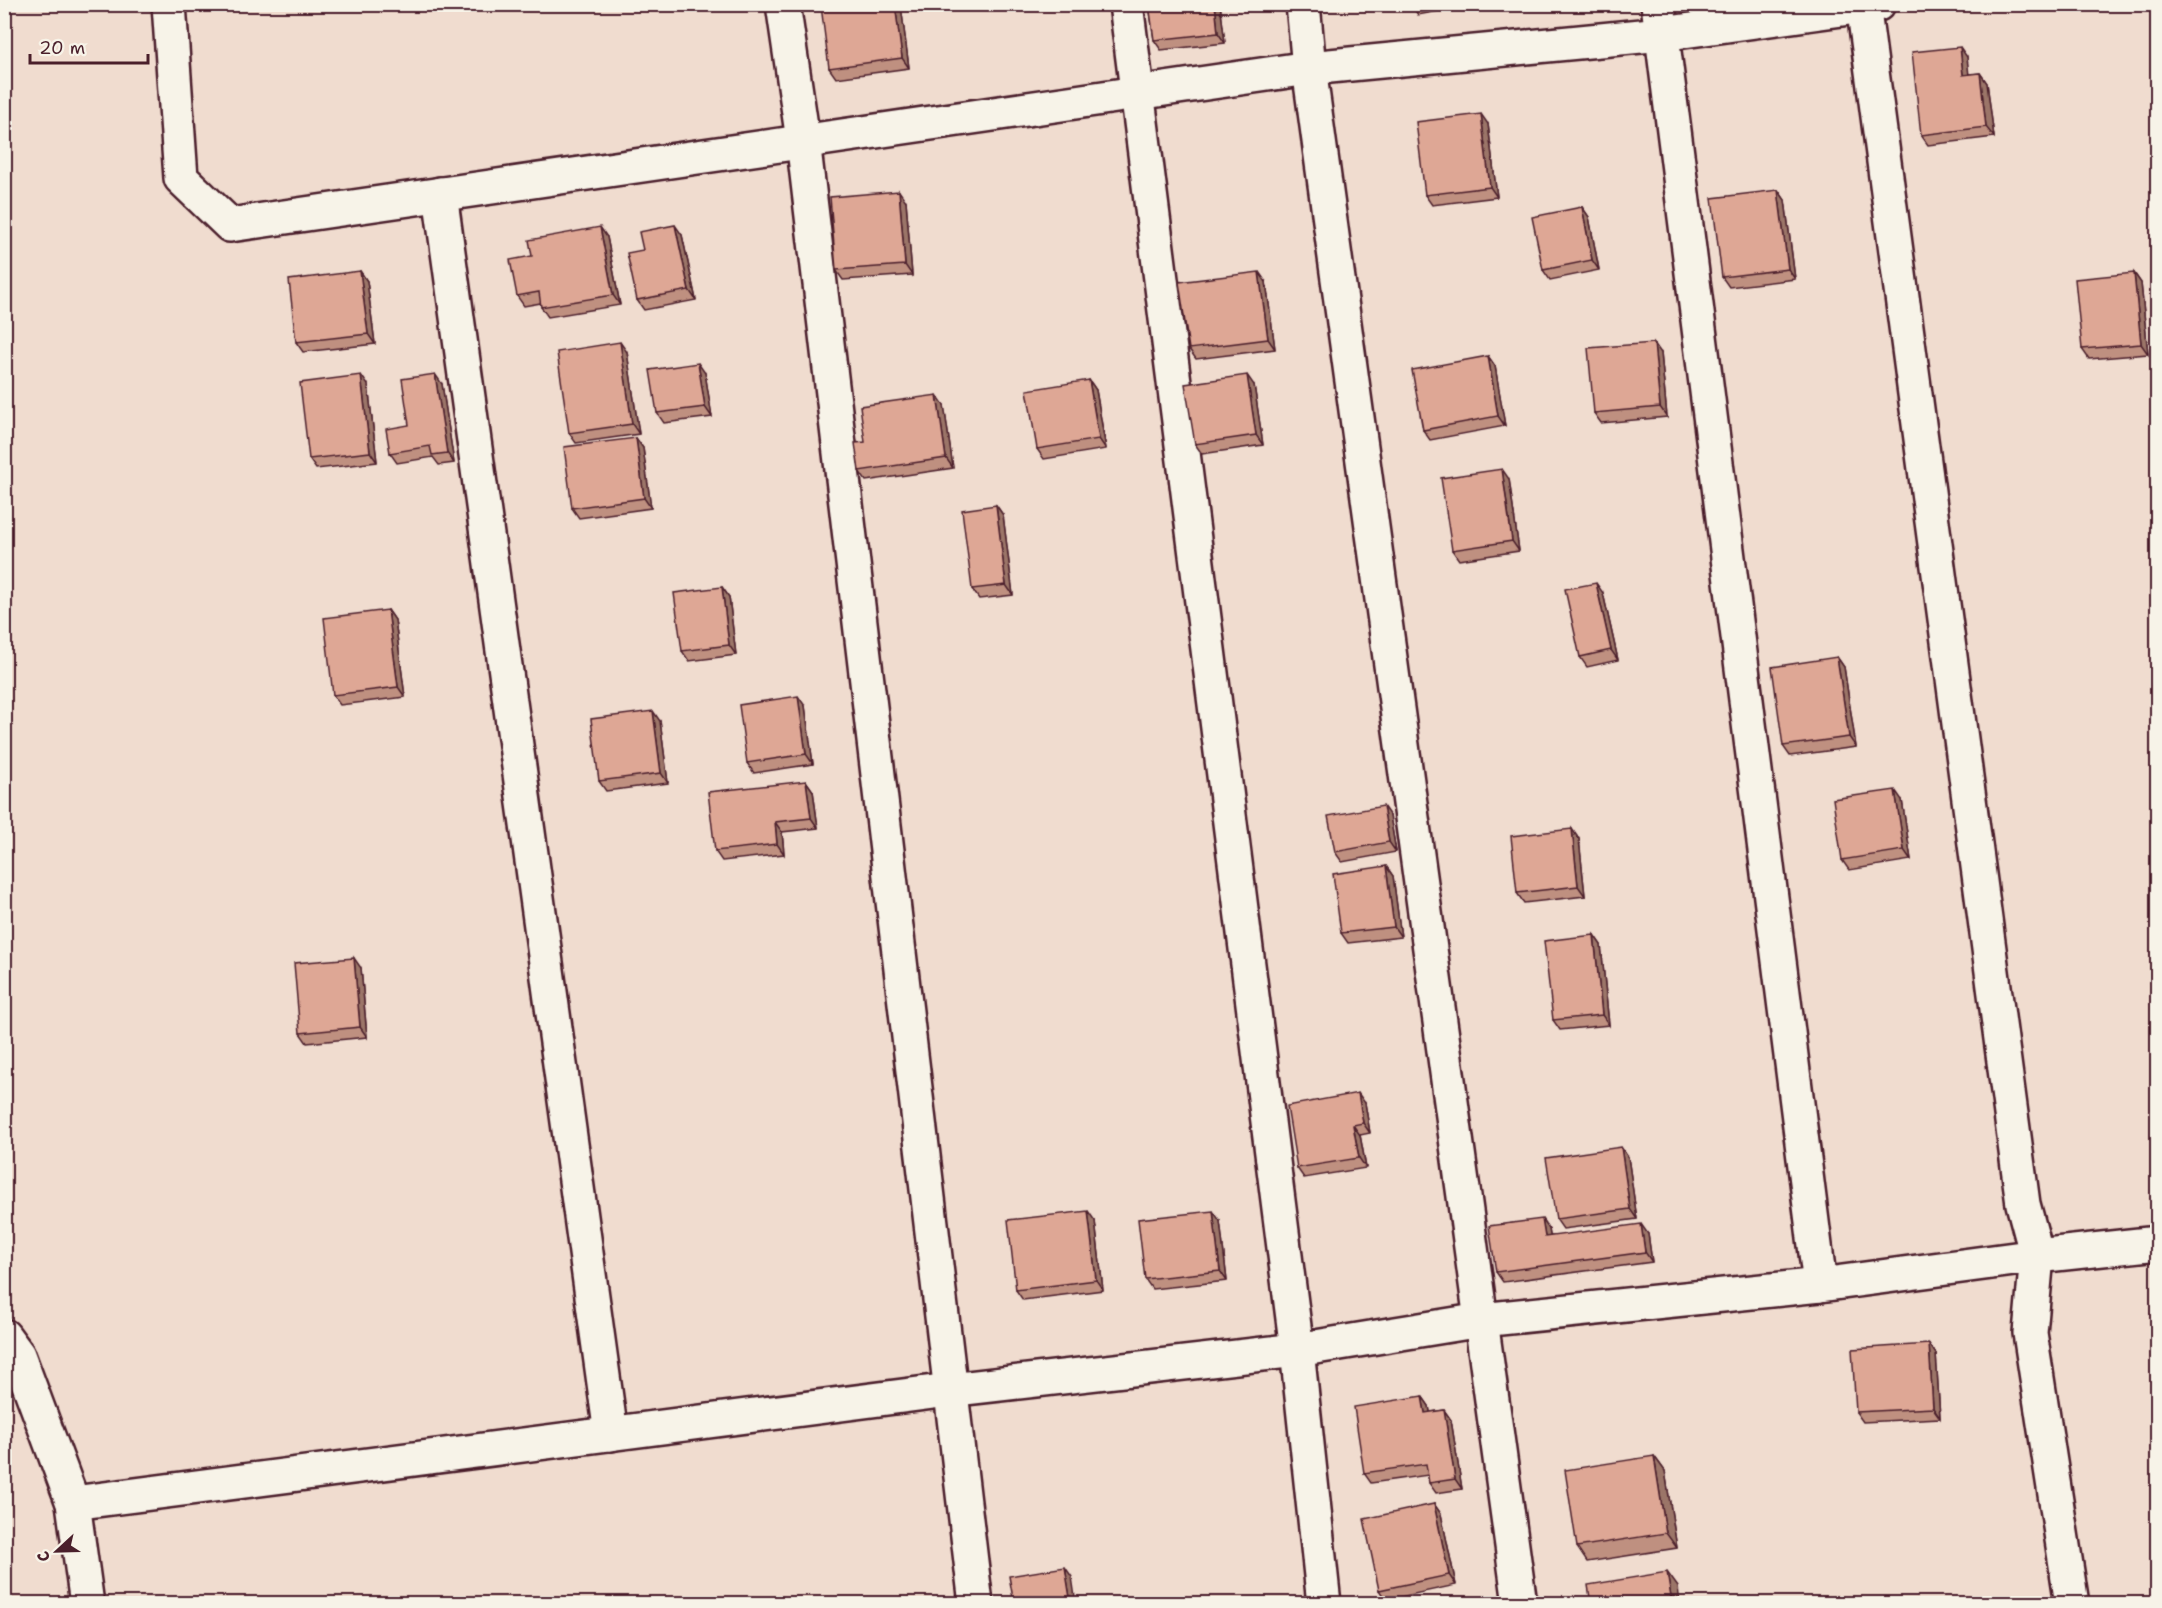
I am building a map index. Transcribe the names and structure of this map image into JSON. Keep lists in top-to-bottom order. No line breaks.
{"scale_bar":"20 m","north":"left"}
